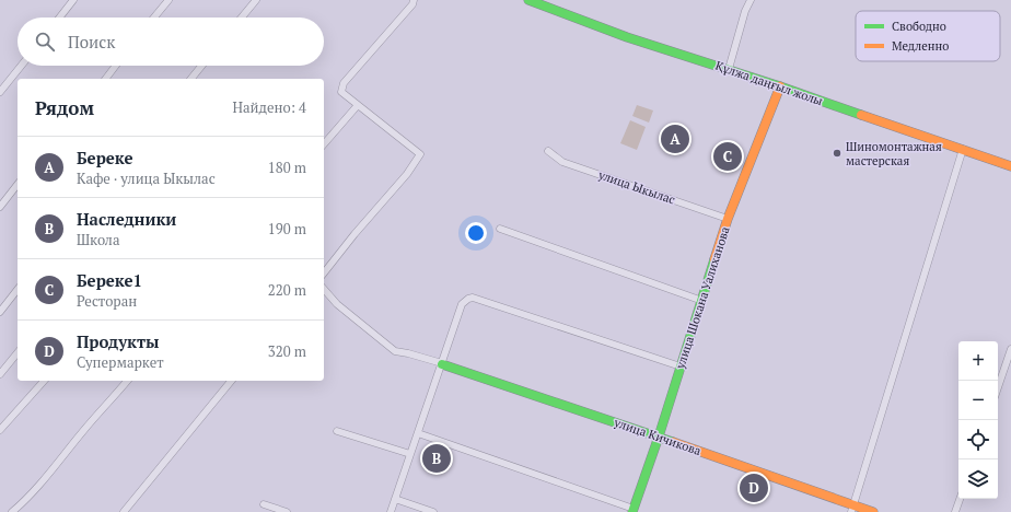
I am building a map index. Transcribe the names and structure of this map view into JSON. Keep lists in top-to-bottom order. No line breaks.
{"streets":{"street":["Құлжа даңғыл жолы","улица Ыкылас","улица Шокана Уалиханова","улица Кичикова"]},"crossings":[["Құлжа даңғыл жолы","улица Шокана Уалиханова"],["улица Ыкылас","улица Шокана Уалиханова"],["улица Шокана Уалиханова","улица Кичикова"]],"places":["Шиномонтажная мастерская"],"legend":["Свободно","Медленно"],"page":{"search":"Поиск","heading":["Рядом","Найдено: 4"],"pins":["A","C","B","D"],"list":[{"mark":"A","name":"Береке","note":"Кафе · улица Ыкылас","value":"180 m"},{"mark":"B","name":"Наследники","note":"Школа","value":"190 m"},{"mark":"C","name":"Береке1","note":"Ресторан","value":"220 m"},{"mark":"D","name":"Продукты","note":"Супермаркет","value":"320 m"}],"map_buttons":["+","−"]}}
